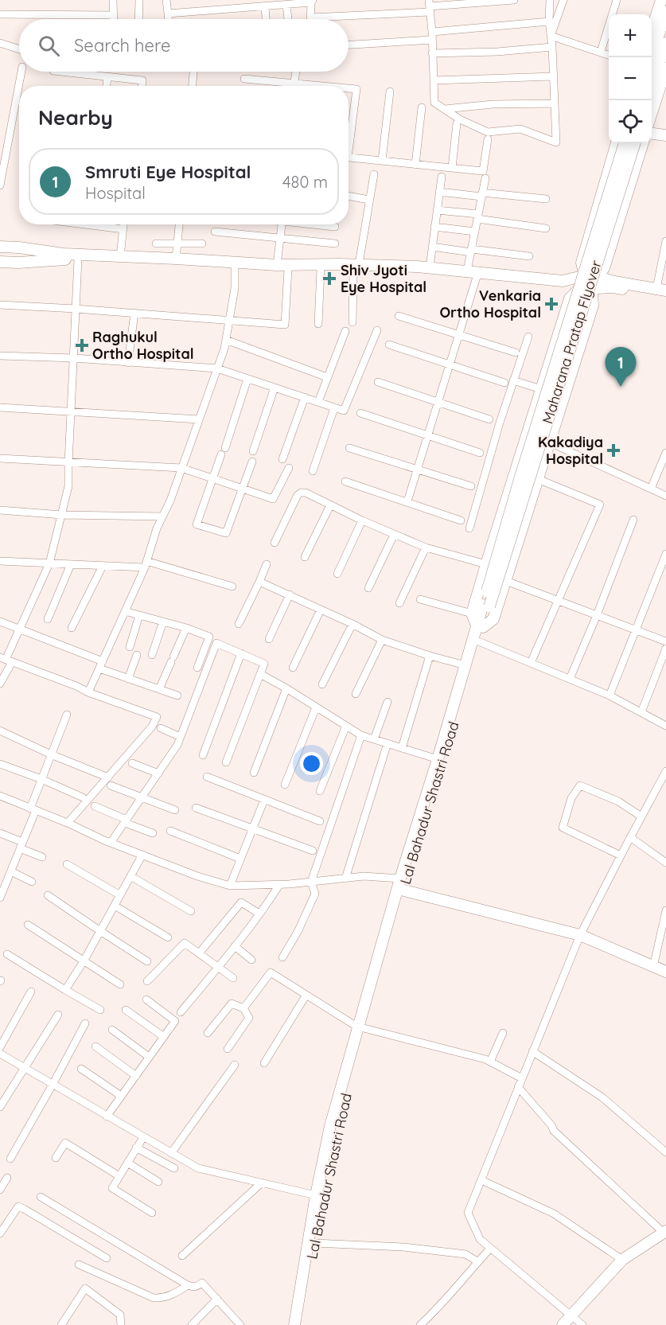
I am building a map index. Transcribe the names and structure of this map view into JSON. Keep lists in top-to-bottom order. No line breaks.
{"streets":{"main road":["Maharana Pratap Flyover","Lal Bahadur Shastri Road"]},"crossings":[["Maharana Pratap Flyover","Lal Bahadur Shastri Road"]],"places":{"health":["Shiv Jyoti Eye Hospital","Venkaria Ortho Hospital","Raghukul Ortho Hospital","Kakadiya Hospital"]},"page":{"map_buttons":["+","−"],"search":"Search here","heading":"Nearby","list":[{"mark":"1","name":"Smruti Eye Hospital","note":"Hospital","value":"480 m"}],"pins":"1"}}
